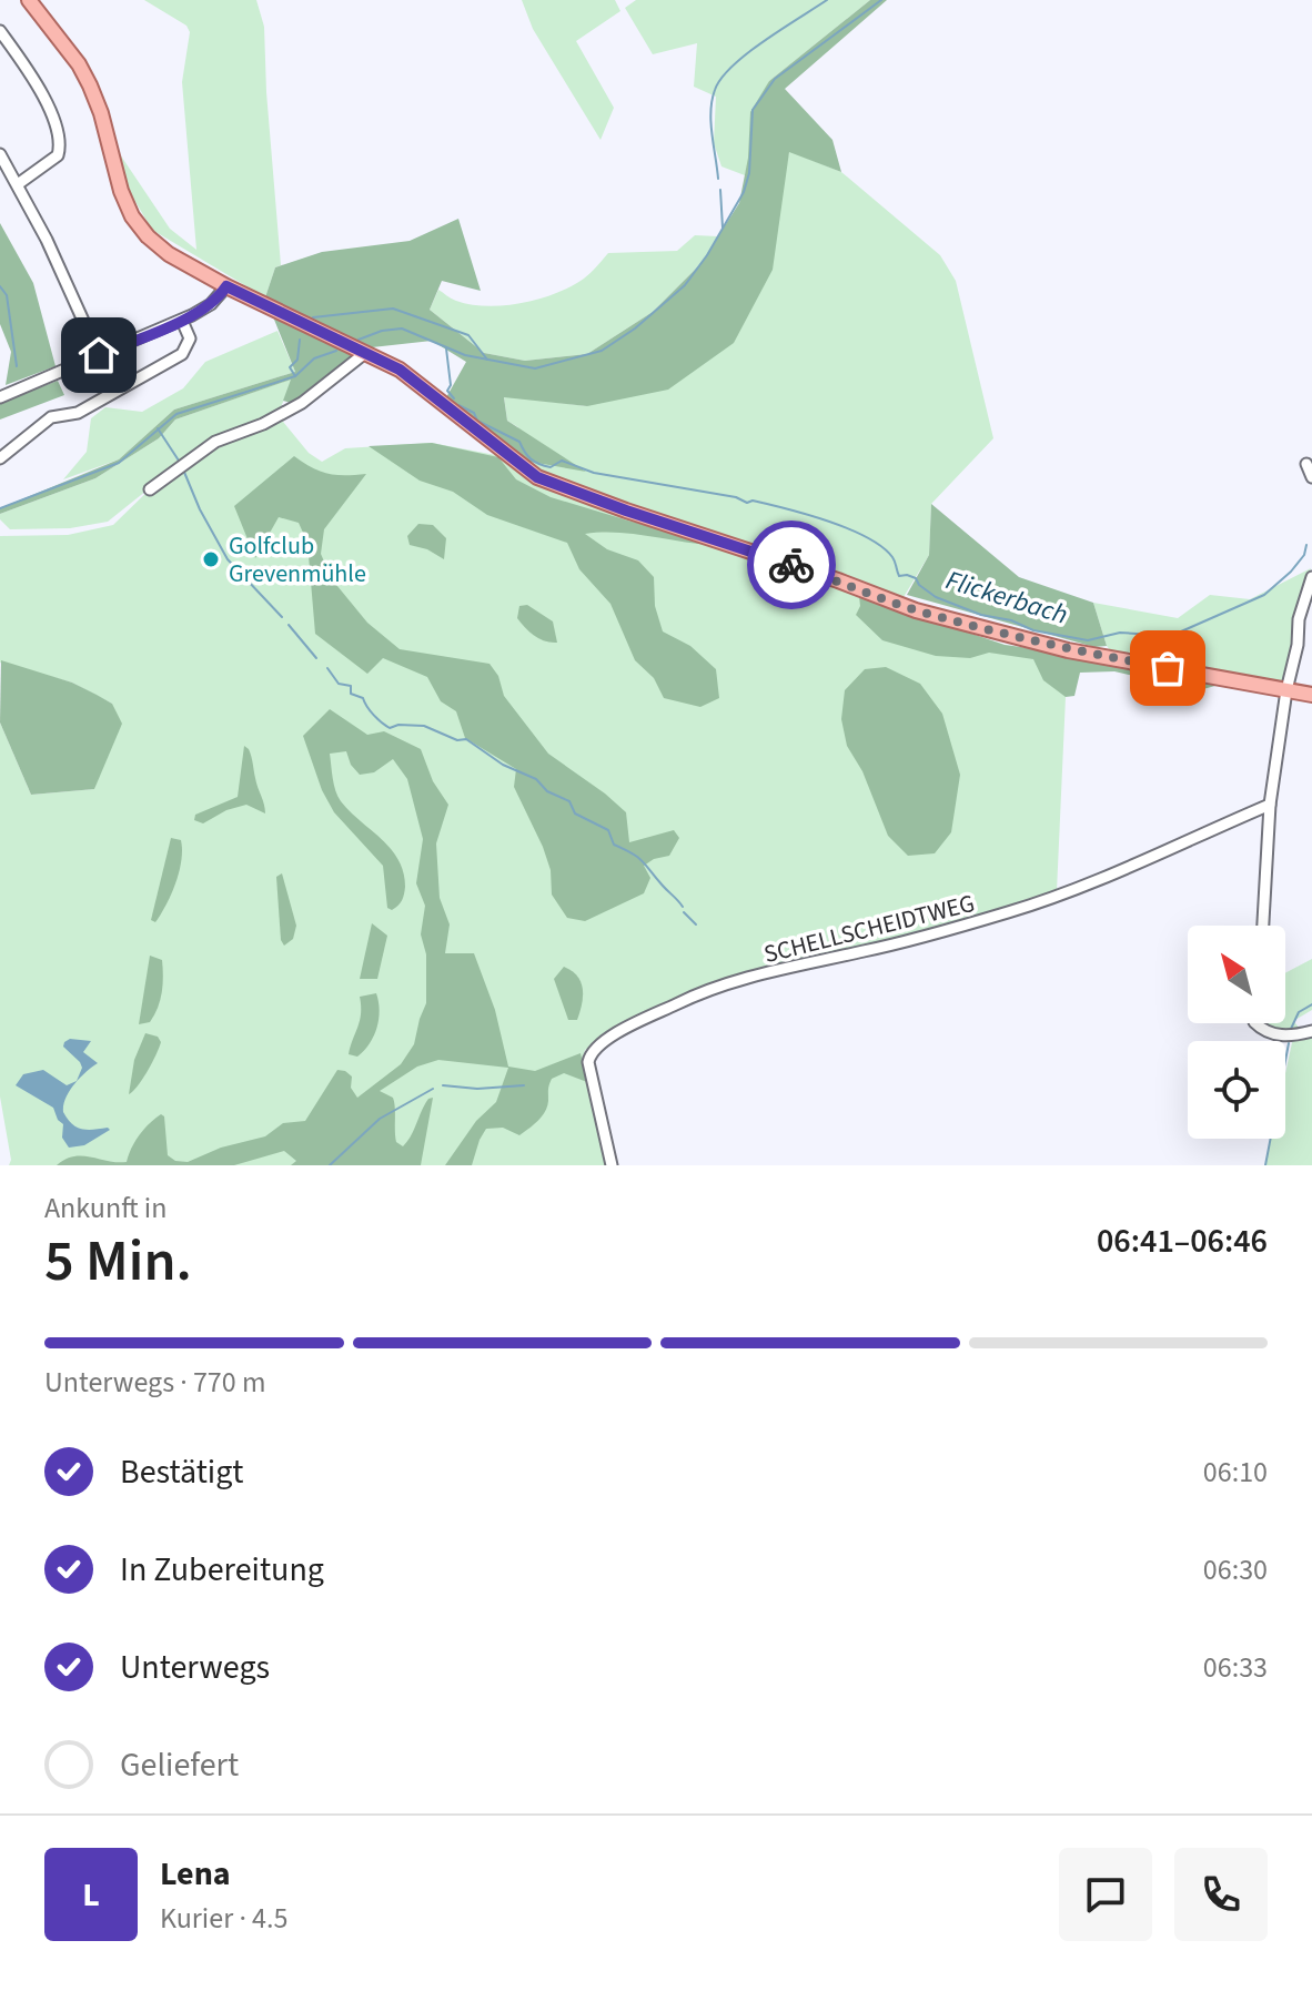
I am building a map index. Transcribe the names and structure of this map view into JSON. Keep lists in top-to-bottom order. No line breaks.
{"streets":{"street":["SCHELLSCHEIDTWEG"]},"water":["Flickerbach"],"places":["Golfclub Grevenmühle"],"north":"top left","page":{"heading":["5 Min.","Ankunft in","06:41–06:46"],"panel":["Lena","Kurier · 4.5"],"bar":"Unterwegs · 770 m","list":[["Bestätigt","06:10"],["In Zubereitung","06:30"],["Unterwegs","06:33"],"Geliefert"],"round":"L"}}
